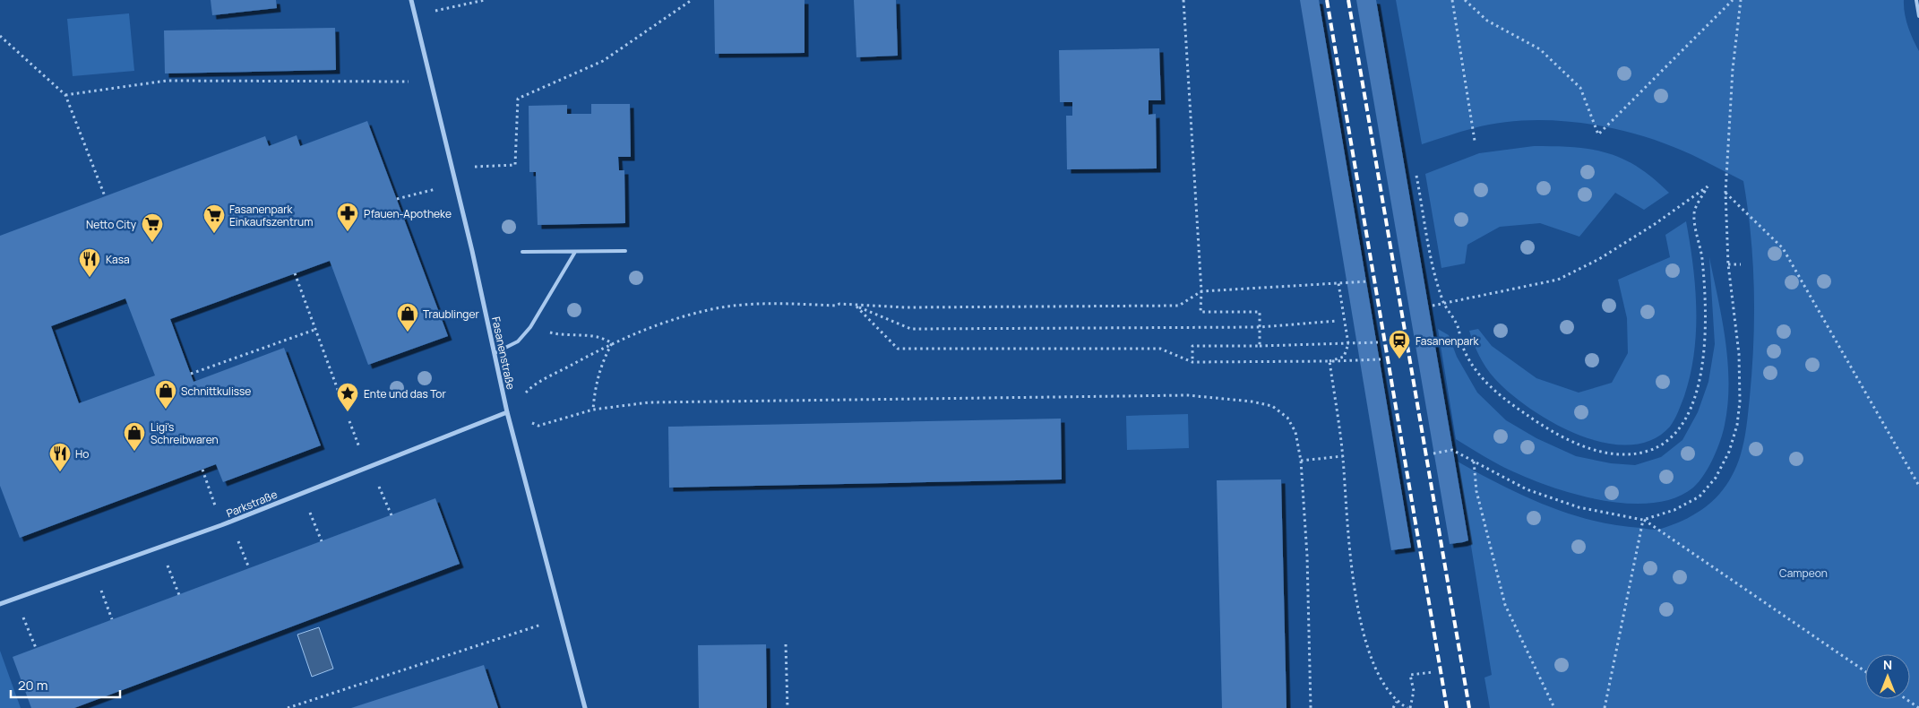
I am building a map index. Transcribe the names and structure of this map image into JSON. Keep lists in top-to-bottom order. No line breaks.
{"streets":{"street":["Fasanenstraße","Parkstraße"]},"crossings":[["Fasanenstraße","Parkstraße"]],"parks":["Campeon"],"places":{"pharmacy":["Pfauen-Apotheke"],"supermarket":["Fasanenpark Einkaufszentrum","Netto City"],"restaurant":["Kasa","Ho"],"shop":["Traublinger","Schnittkulisse","Ligi's Schreibwaren"],"station":["Fasanenpark"],"place":["Ente und das Tor"]},"scale_bar":"20 m","north":"top"}
